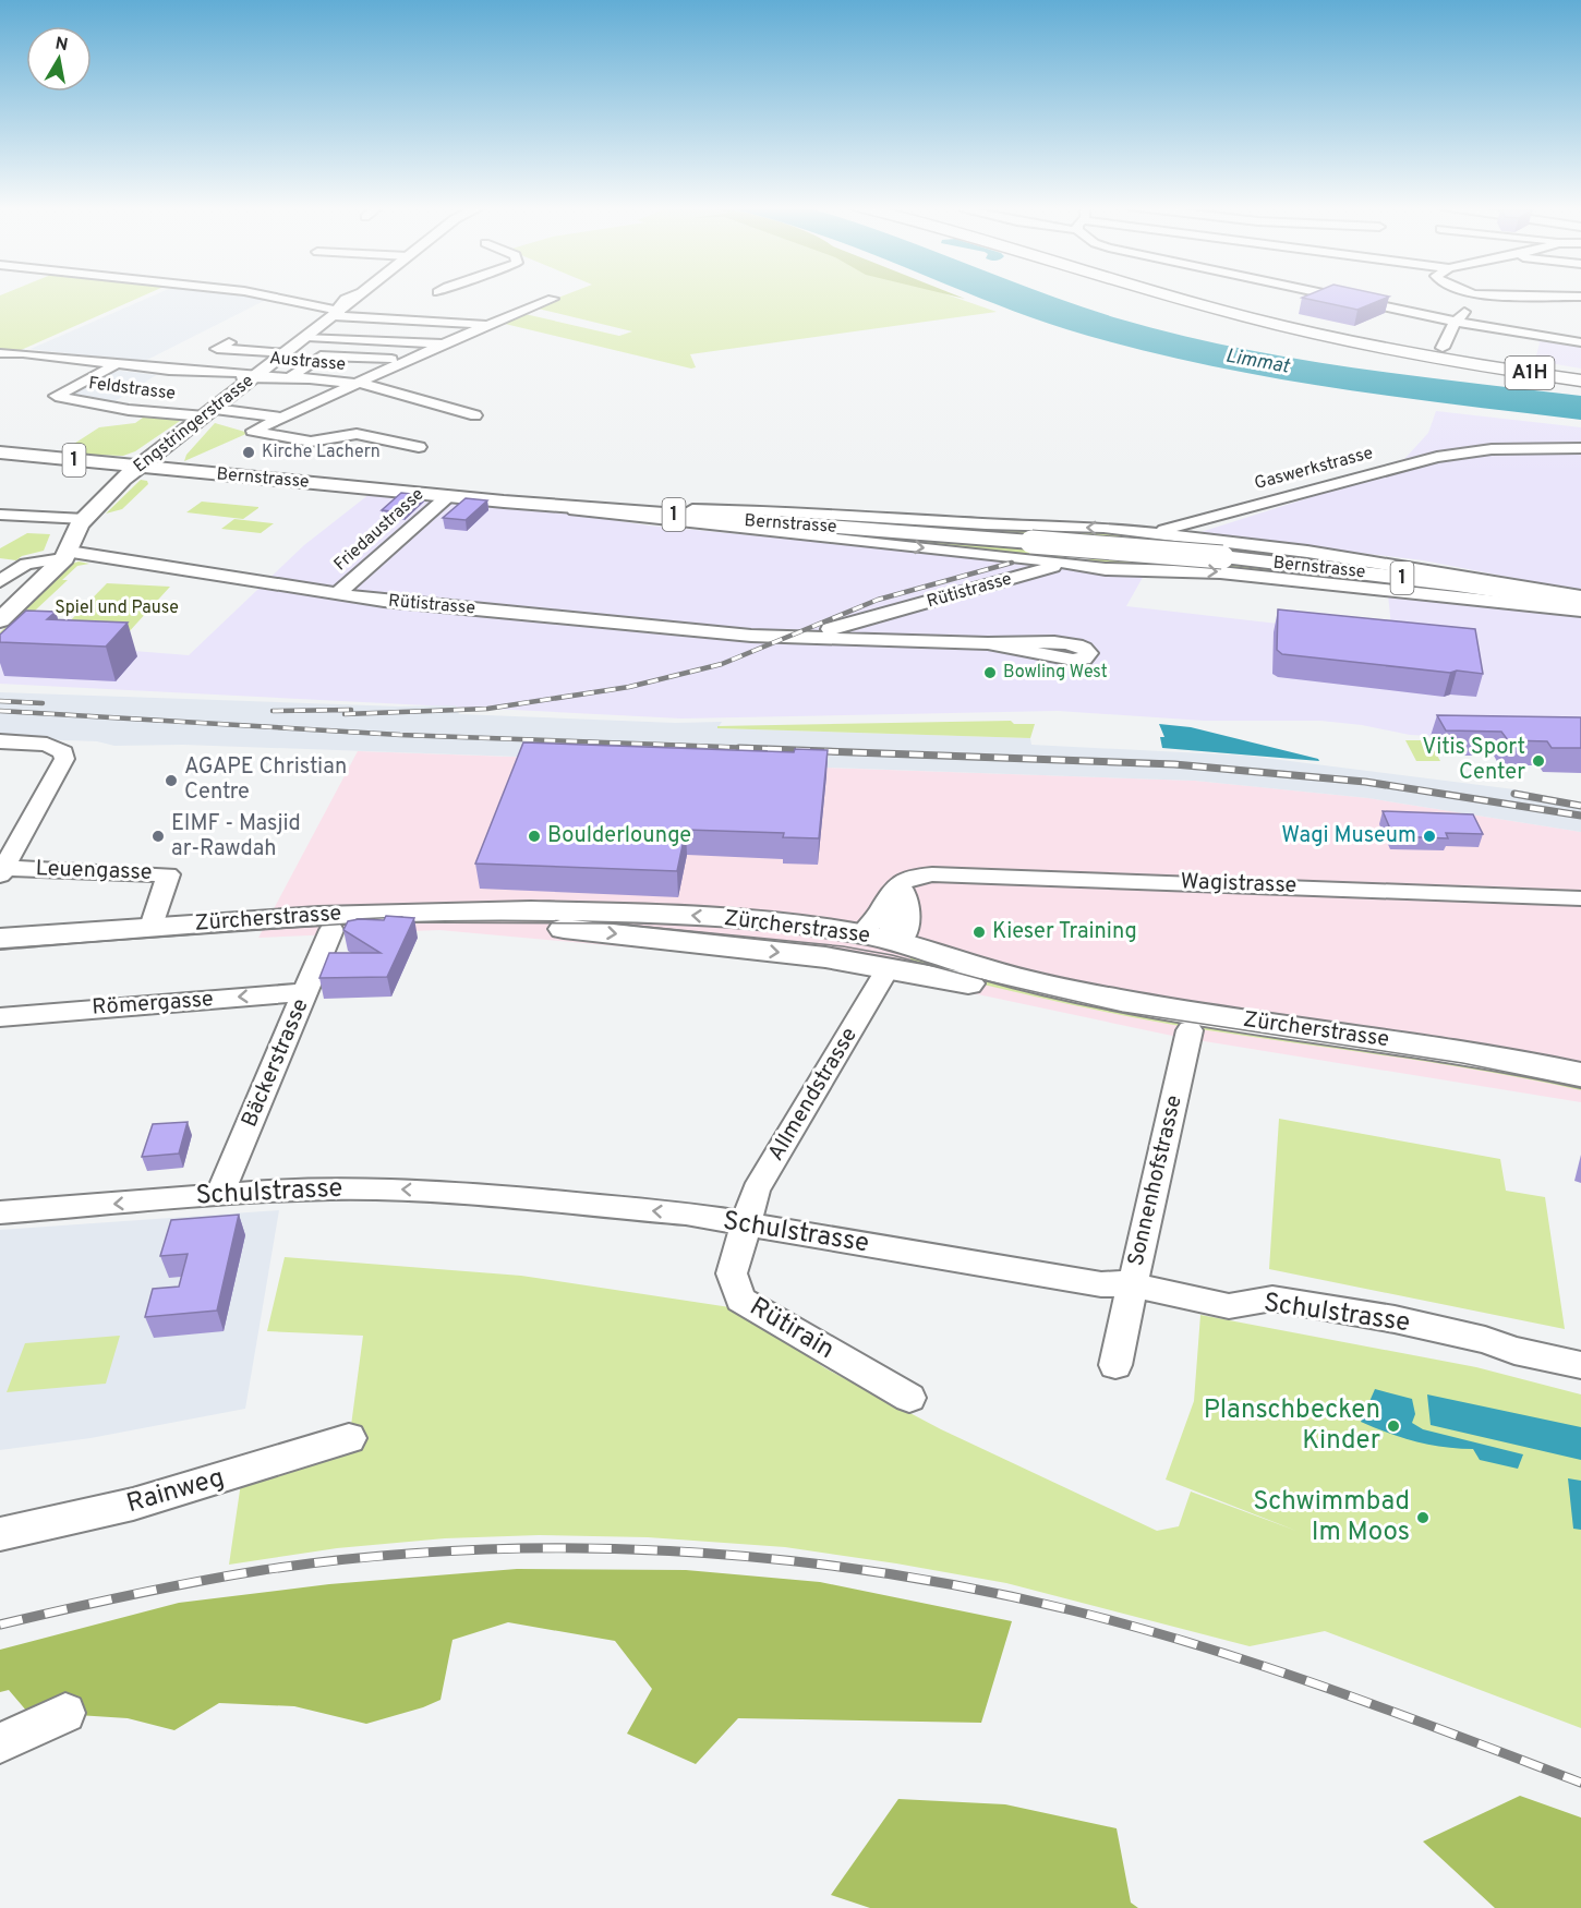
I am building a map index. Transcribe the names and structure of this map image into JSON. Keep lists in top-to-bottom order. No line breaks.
{"streets":{"highway":["A1H"],"main road":["Engstringerstrasse","1","Bernstrasse","Zürcherstrasse"],"street":["Austrasse","Feldstrasse","Gaswerkstrasse","Friedaustrasse","Rütistrasse","Leuengasse","Wagistrasse","Römergasse","Bäckerstrasse","Allmendstrasse","Sonnenhofstrasse","Schulstrasse","Rütirain","Rainweg"]},"crossings":[["Austrasse","Feldstrasse"],["Austrasse","Engstringerstrasse"],["Feldstrasse","Engstringerstrasse"],["Engstringerstrasse","Bernstrasse"],["Engstringerstrasse","Rütistrasse"],["Gaswerkstrasse","Rütistrasse"],["Bernstrasse","Friedaustrasse"],["Friedaustrasse","Rütistrasse"],["Leuengasse","Zürcherstrasse"],["Zürcherstrasse","Bäckerstrasse"],["Zürcherstrasse","Allmendstrasse"],["Zürcherstrasse","Sonnenhofstrasse"],["Römergasse","Bäckerstrasse"],["Bäckerstrasse","Schulstrasse"],["Allmendstrasse","Schulstrasse"],["Allmendstrasse","Rütirain"],["Sonnenhofstrasse","Schulstrasse"],["Schulstrasse","Rütirain"]],"one_way":["Römergasse","Schulstrasse"],"water":["Limmat"],"parks":["Spiel und Pause"],"places":["Kirche Lachern","Bowling West","Vitis Sport Center","AGAPE Christian Centre","EIMF - Masjid ar-Rawdah","Boulderlounge","Wagi Museum","Kieser Training","Planschbecken Kinder","Schwimmbad Im Moos"],"north":"top"}
